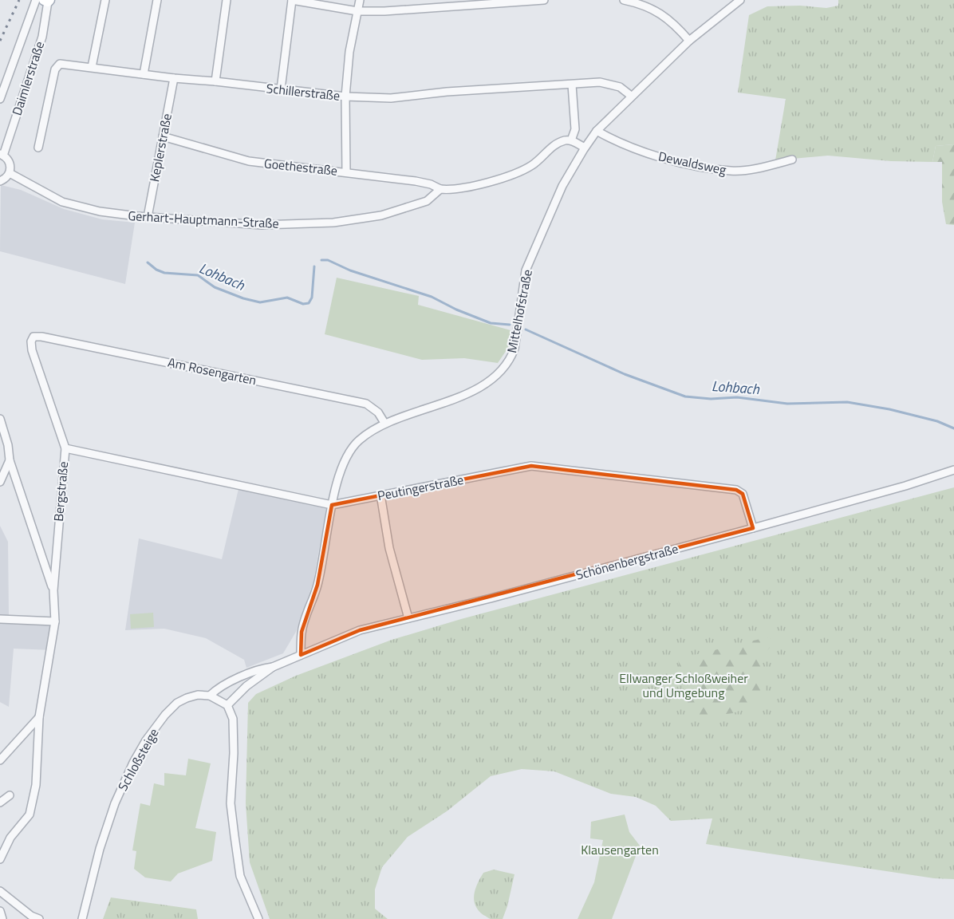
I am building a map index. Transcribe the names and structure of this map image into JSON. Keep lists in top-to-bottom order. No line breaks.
{"streets":{"street":["Daimlerstraße","Schillerstraße","Keplerstraße","Dewaldsweg","Goethestraße","Gerhart-Hauptmann-Straße","Mittelhofstraße","Am Rosengarten","Peutingerstraße","Bergstraße","Schönenbergstraße","Schloßsteige"]},"crossings":[["Schillerstraße","Keplerstraße"],["Schillerstraße","Mittelhofstraße"],["Keplerstraße","Goethestraße"],["Keplerstraße","Gerhart-Hauptmann-Straße"],["Dewaldsweg","Mittelhofstraße"],["Goethestraße","Gerhart-Hauptmann-Straße"],["Mittelhofstraße","Am Rosengarten"],["Mittelhofstraße","Peutingerstraße"],["Mittelhofstraße","Schönenbergstraße"],["Am Rosengarten","Bergstraße"],["Peutingerstraße","Bergstraße"],["Peutingerstraße","Schönenbergstraße"]],"water":["Lohbach"],"parks":["Ellwanger Schloßweiher und Umgebung","Klausengarten"]}
